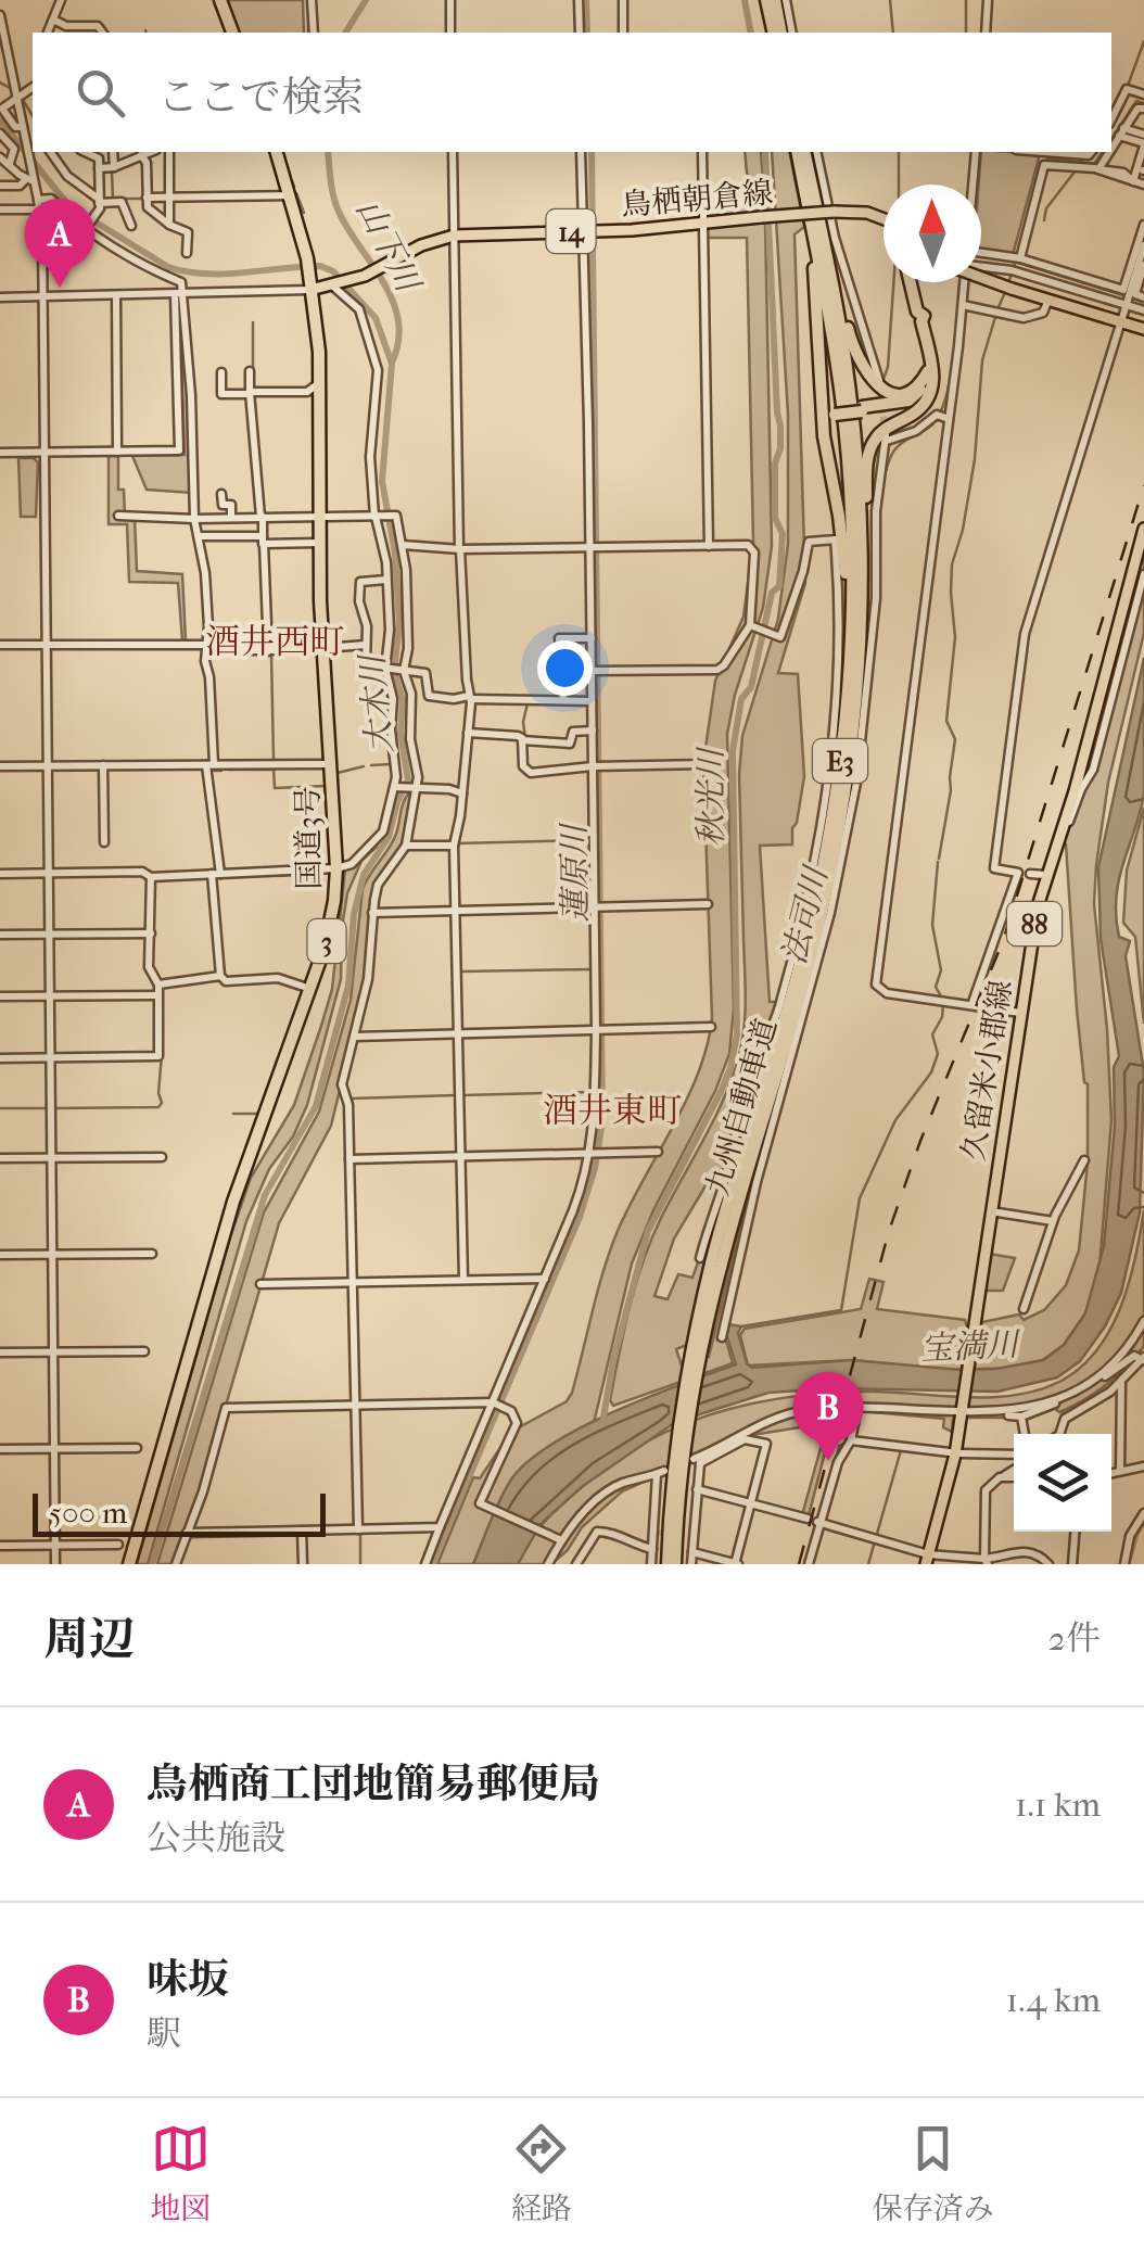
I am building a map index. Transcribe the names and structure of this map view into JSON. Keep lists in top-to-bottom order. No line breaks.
{"streets":{"highway":["E3","国道3号","3","九州自動車道"],"main road":["鳥栖朝倉線","14","88","久留米小郡線"]},"crossings":[["鳥栖朝倉線","国道3号"]],"districts":["酒井西町","酒井東町"],"water":["山下川","大木川","秋光川","蓮原川","法司川","宝満川"],"scale_bar":"500 m","north":"top","page":{"search":"ここで検索","pins":["A","B"],"scale":"500 m","heading":["周辺","2件"],"list":[{"mark":"A","name":"鳥栖商工団地簡易郵便局","note":"公共施設","value":"1.1 km"},{"mark":"B","name":"味坂","note":"駅","value":"1.4 km"}],"nav":["地図","経路","保存済み"]}}
